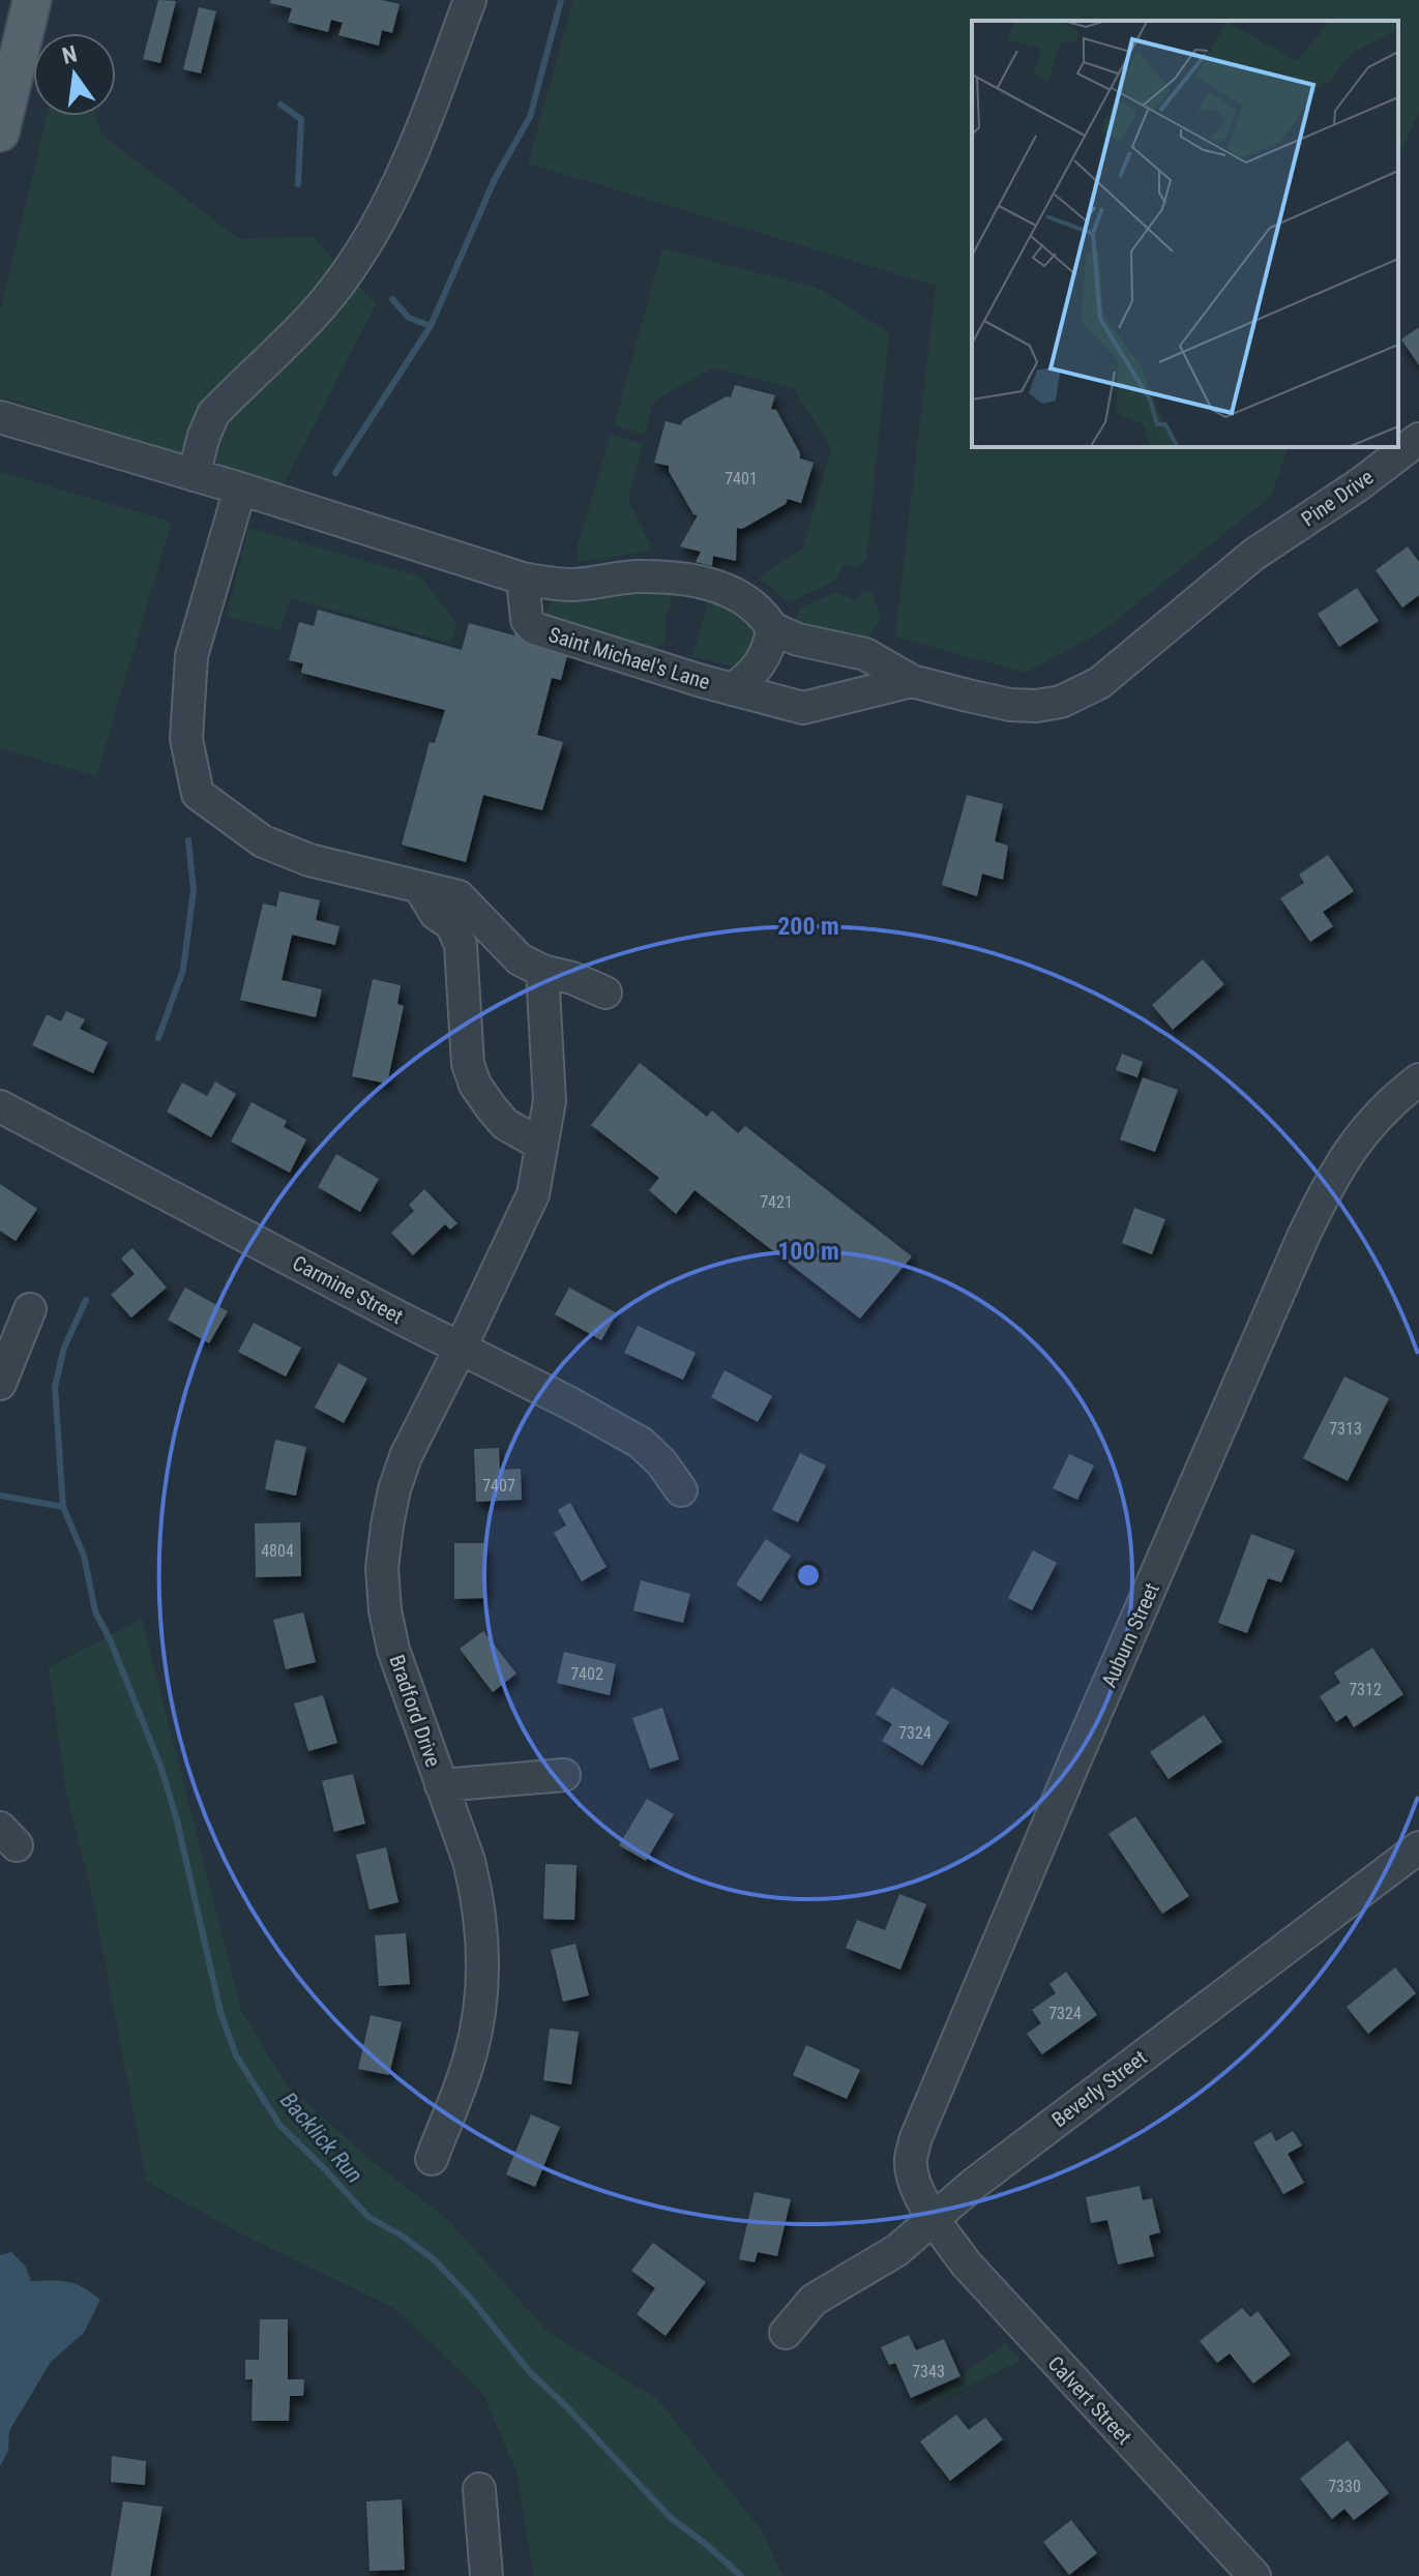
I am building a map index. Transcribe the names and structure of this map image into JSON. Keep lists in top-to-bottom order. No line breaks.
{"streets":{"street":["Pine Drive","Saint Michael's Lane","Carmine Street","Auburn Street","Bradford Drive","Beverly Street","Calvert Street"]},"crossings":[["Carmine Street","Bradford Drive"],["Auburn Street","Beverly Street"],["Auburn Street","Calvert Street"],["Beverly Street","Calvert Street"]],"water":["Backlick Run"],"house_numbers":["7401","7421","7313","7407","4804","7402","7312","7324","7324","7343","7330"],"north":"top","rings":["200 m","100 m"]}
